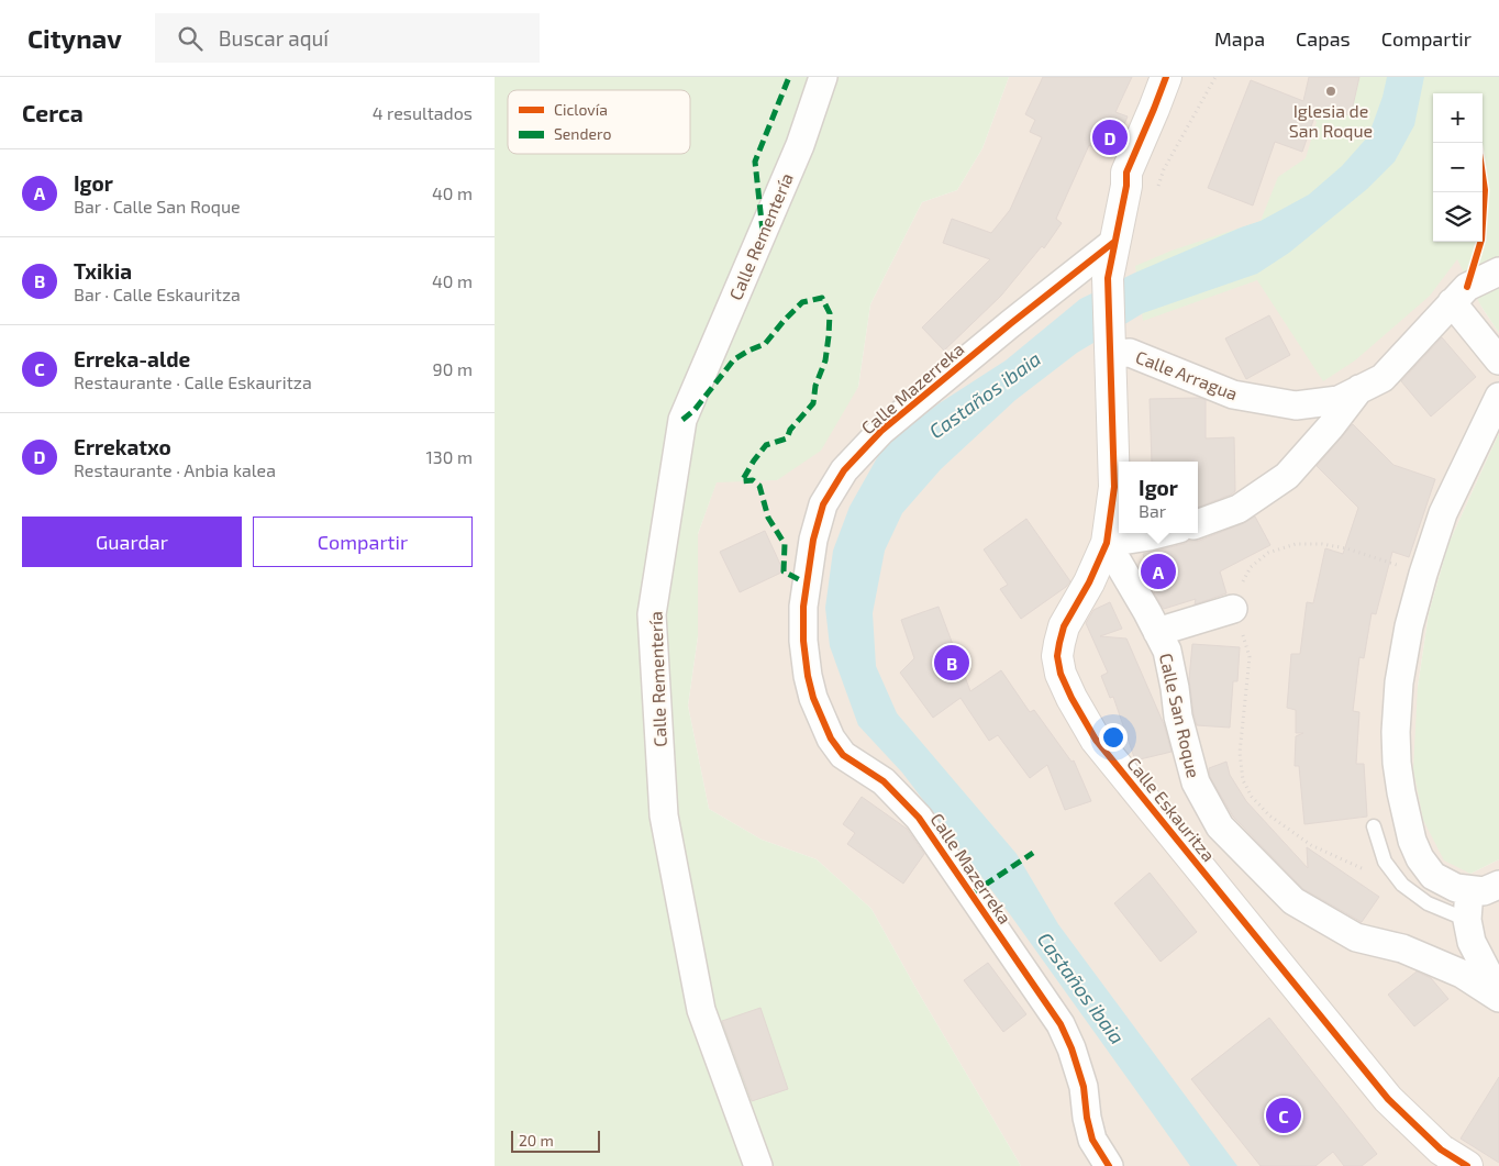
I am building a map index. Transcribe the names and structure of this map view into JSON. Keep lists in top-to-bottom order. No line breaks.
{"streets":{"street":["Calle Rementería","Calle Arragua","Calle Mazerreka","Calle San Roque","Calle Eskauritza"]},"crossings":[["Calle Arragua","Calle Eskauritza"],["Calle Mazerreka","Calle Eskauritza"],["Calle San Roque","Calle Eskauritza"]],"water":["Castaños ibaia"],"places":["Iglesia de San Roque"],"legend":["Ciclovía","Sendero"],"scale_bar":"20 m","page":{"header":"Citynav","search":"Buscar aquí","nav":["Mapa","Capas","Compartir"],"heading":["Cerca","4 resultados"],"map_buttons":["+","−"],"pins":["D","A","B","C"],"list":[{"mark":"A","name":"Igor","note":"Bar · Calle San Roque","value":"40 m"},{"mark":"B","name":"Txikia","note":"Bar · Calle Eskauritza","value":"40 m"},{"mark":"C","name":"Erreka-alde","note":"Restaurante · Calle Eskauritza","value":"90 m"},{"mark":"D","name":"Errekatxo","note":"Restaurante · Anbia kalea","value":"130 m"}],"popup":["Igor","Bar"],"buttons":["Guardar","Compartir"],"scale":"20 m"}}
